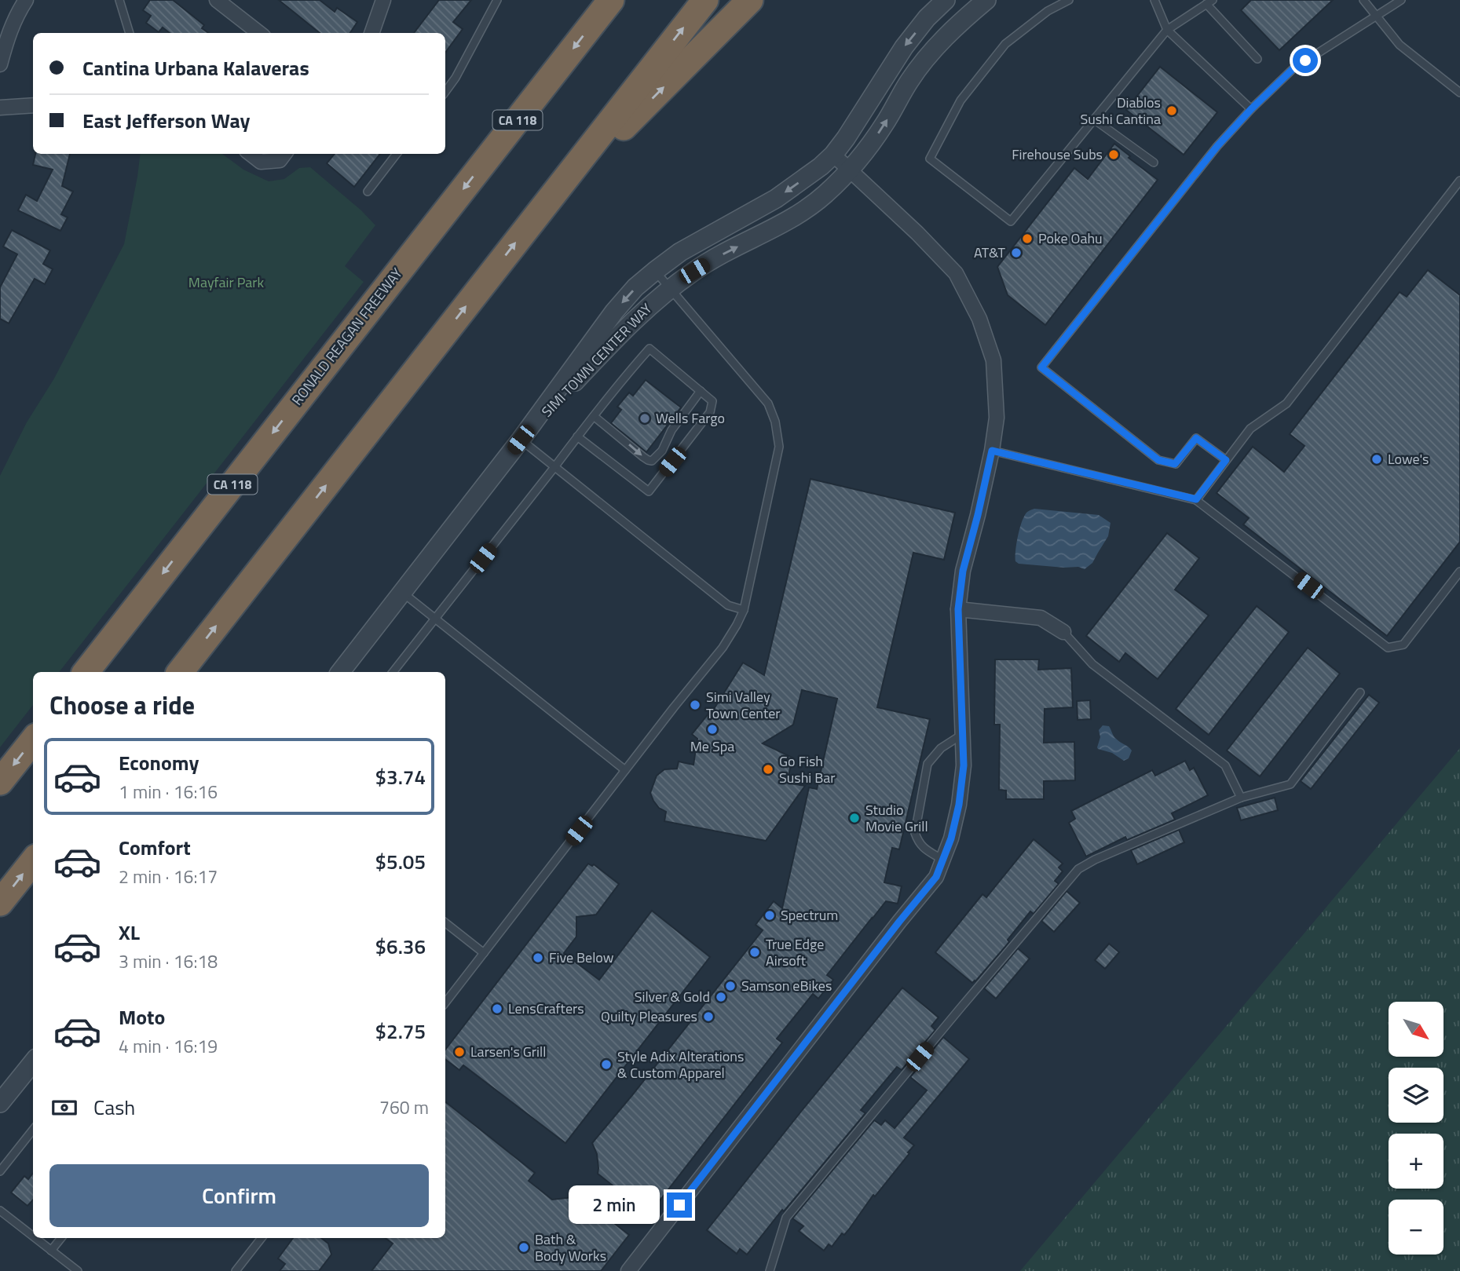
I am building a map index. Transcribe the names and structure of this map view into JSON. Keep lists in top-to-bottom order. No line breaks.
{"streets":{"highway":["CA 118","RONALD REAGAN FREEWAY"],"street":["SIMI TOWN CENTER WAY"]},"parks":["Mayfair Park"],"places":["Diablos Sushi Cantina","Firehouse Subs","Poke Oahu","AT&T","Wells Fargo","Lowe's","Simi Valley Town Center","Me Spa","Go Fish Sushi Bar","Studio Movie Grill","Spectrum","True Edge Airsoft","Five Below","Samson eBikes","Silver & Gold","LensCrafters","Quilty Pleasures","Larsen's Grill","Style Adix Alterations & Custom Apparel","Bath & Body Works"],"north":"bottom right","page":{"banner":["Cantina Urbana Kalaveras","East Jefferson Way"],"heading":"Choose a ride","list":[{"name":"Economy","note":"1 min · 16:16","value":"$3.74"},{"name":"Comfort","note":"2 min · 16:17","value":"$5.05"},{"name":"XL","note":"3 min · 16:18","value":"$6.36"},{"name":"Moto","note":"4 min · 16:19","value":"$2.75"}],"map_buttons":["+","−"],"pay":["Cash","760 m"],"buttons":"Confirm","bubble":"2 min"}}
